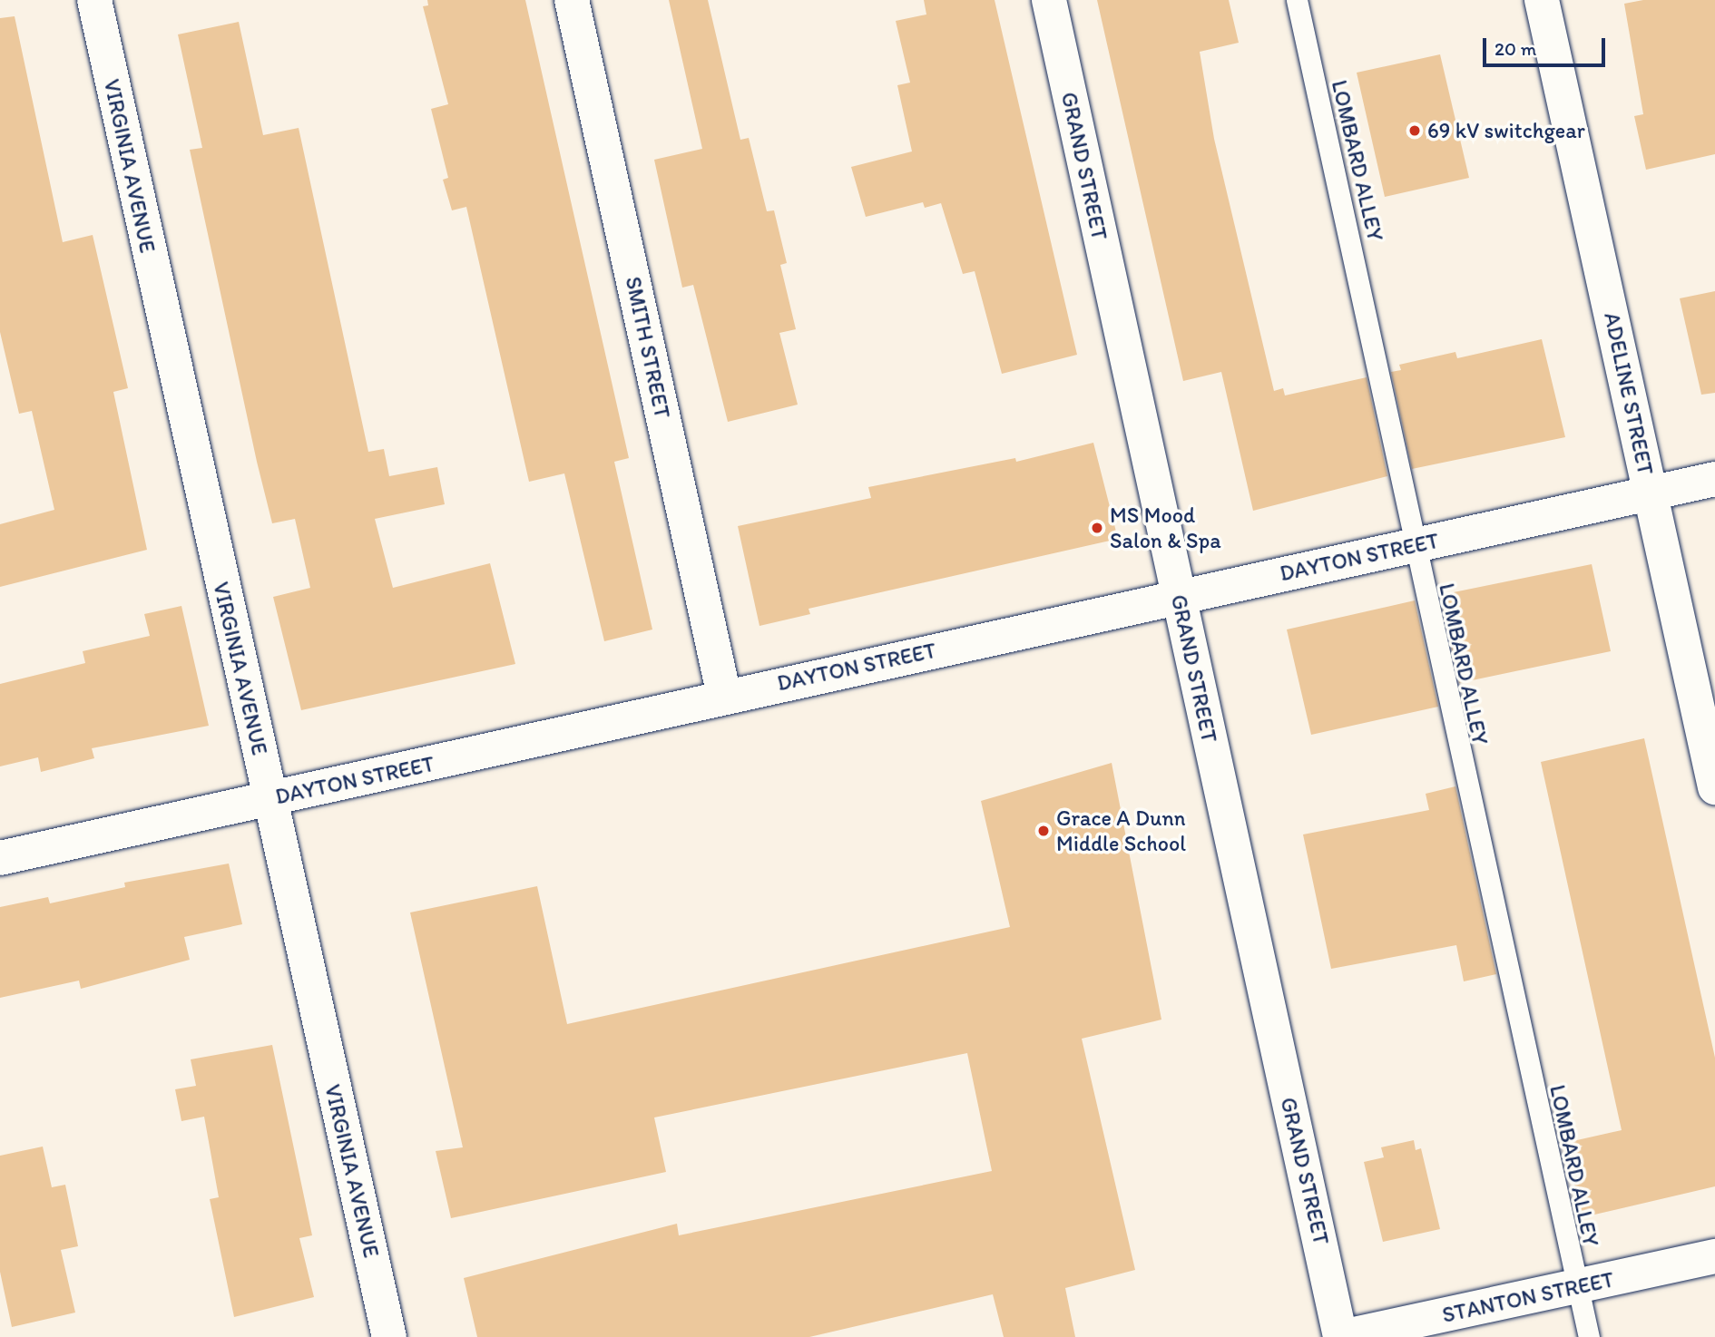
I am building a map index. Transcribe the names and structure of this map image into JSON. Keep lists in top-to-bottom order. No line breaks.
{"streets":{"street":["VIRGINIA AVENUE","GRAND STREET","SMITH STREET","ADELINE STREET","DAYTON STREET","STANTON STREET"],"lane":["LOMBARD ALLEY"]},"crossings":[["LOMBARD ALLEY","DAYTON STREET"],["LOMBARD ALLEY","STANTON STREET"],["VIRGINIA AVENUE","DAYTON STREET"],["GRAND STREET","DAYTON STREET"],["GRAND STREET","STANTON STREET"],["SMITH STREET","DAYTON STREET"],["ADELINE STREET","DAYTON STREET"]],"places":["69 kV switchgear","MS Mood Salon & Spa","Grace A Dunn Middle School"],"scale_bar":"20 m"}
